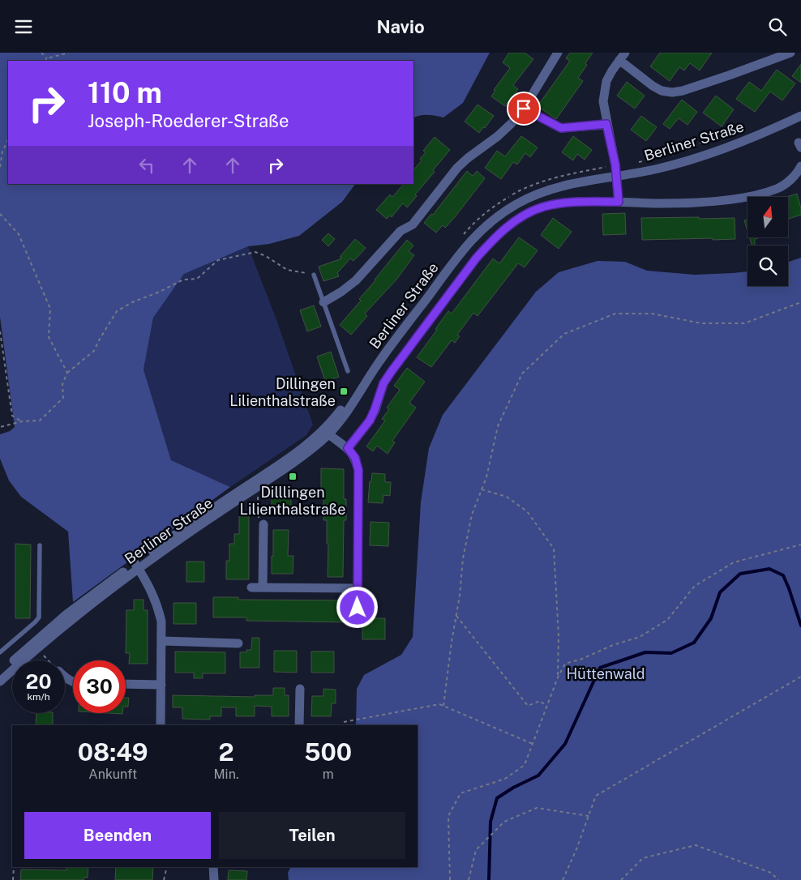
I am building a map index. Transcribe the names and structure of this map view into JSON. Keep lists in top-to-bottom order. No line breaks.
{"streets":{"street":["Berliner Straße"]},"parks":["Hüttenwald"],"places":{"transit":["Dillingen Lilienthalstraße","Dilllingen Lilienthalstraße"]},"north":"top","page":{"header":"Navio","turn":["110 m","Joseph-Roederer-Straße"],"speed":"20 km/h","limit":"30","eta":["08:49","Ankunft","2","Min.","500","m"],"buttons":["Beenden","Teilen"]}}
